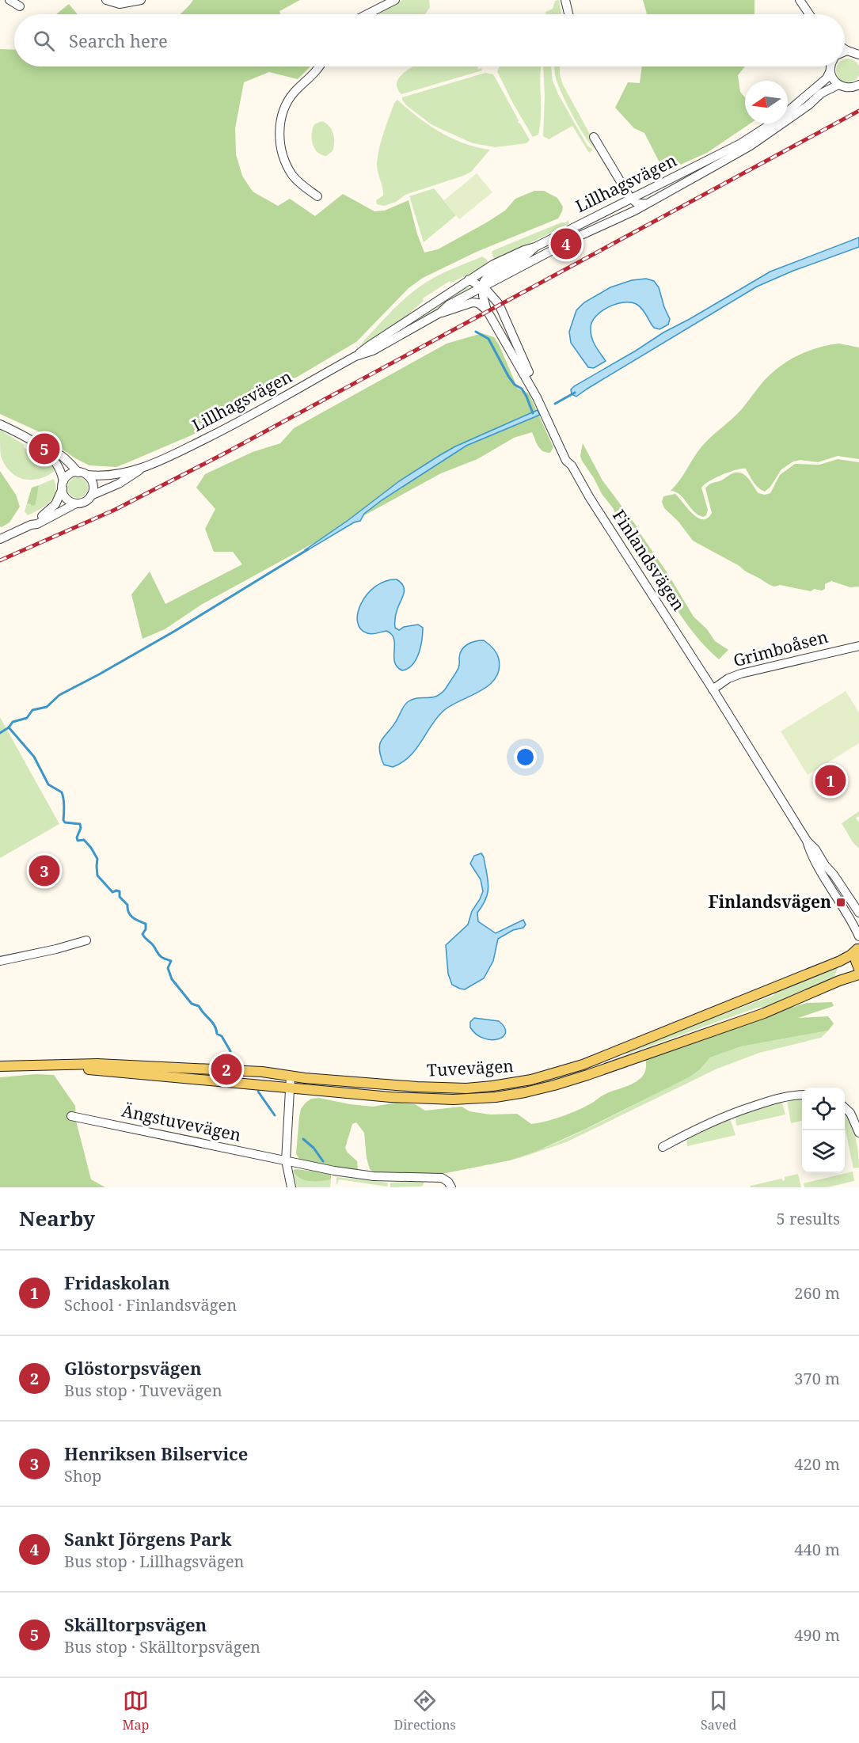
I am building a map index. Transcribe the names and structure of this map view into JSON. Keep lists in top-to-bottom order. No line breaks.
{"streets":{"main road":["Tuvevägen"],"street":["Lillhagsvägen","Finlandsvägen","Grimboåsen","Ängstuvevägen"]},"crossings":[["Lillhagsvägen","Finlandsvägen"],["Finlandsvägen","Grimboåsen"]],"places":{"transit":["Finlandsvägen"]},"north":"left","page":{"search":"Search here","pins":["4","5","1","3","2"],"heading":["Nearby","5 results"],"list":[{"mark":"1","name":"Fridaskolan","note":"School · Finlandsvägen","value":"260 m"},{"mark":"2","name":"Glöstorpsvägen","note":"Bus stop · Tuvevägen","value":"370 m"},{"mark":"3","name":"Henriksen Bilservice","note":"Shop","value":"420 m"},{"mark":"4","name":"Sankt Jörgens Park","note":"Bus stop · Lillhagsvägen","value":"440 m"},{"mark":"5","name":"Skälltorpsvägen","note":"Bus stop · Skälltorpsvägen","value":"490 m"}],"nav":["Map","Directions","Saved"]}}
